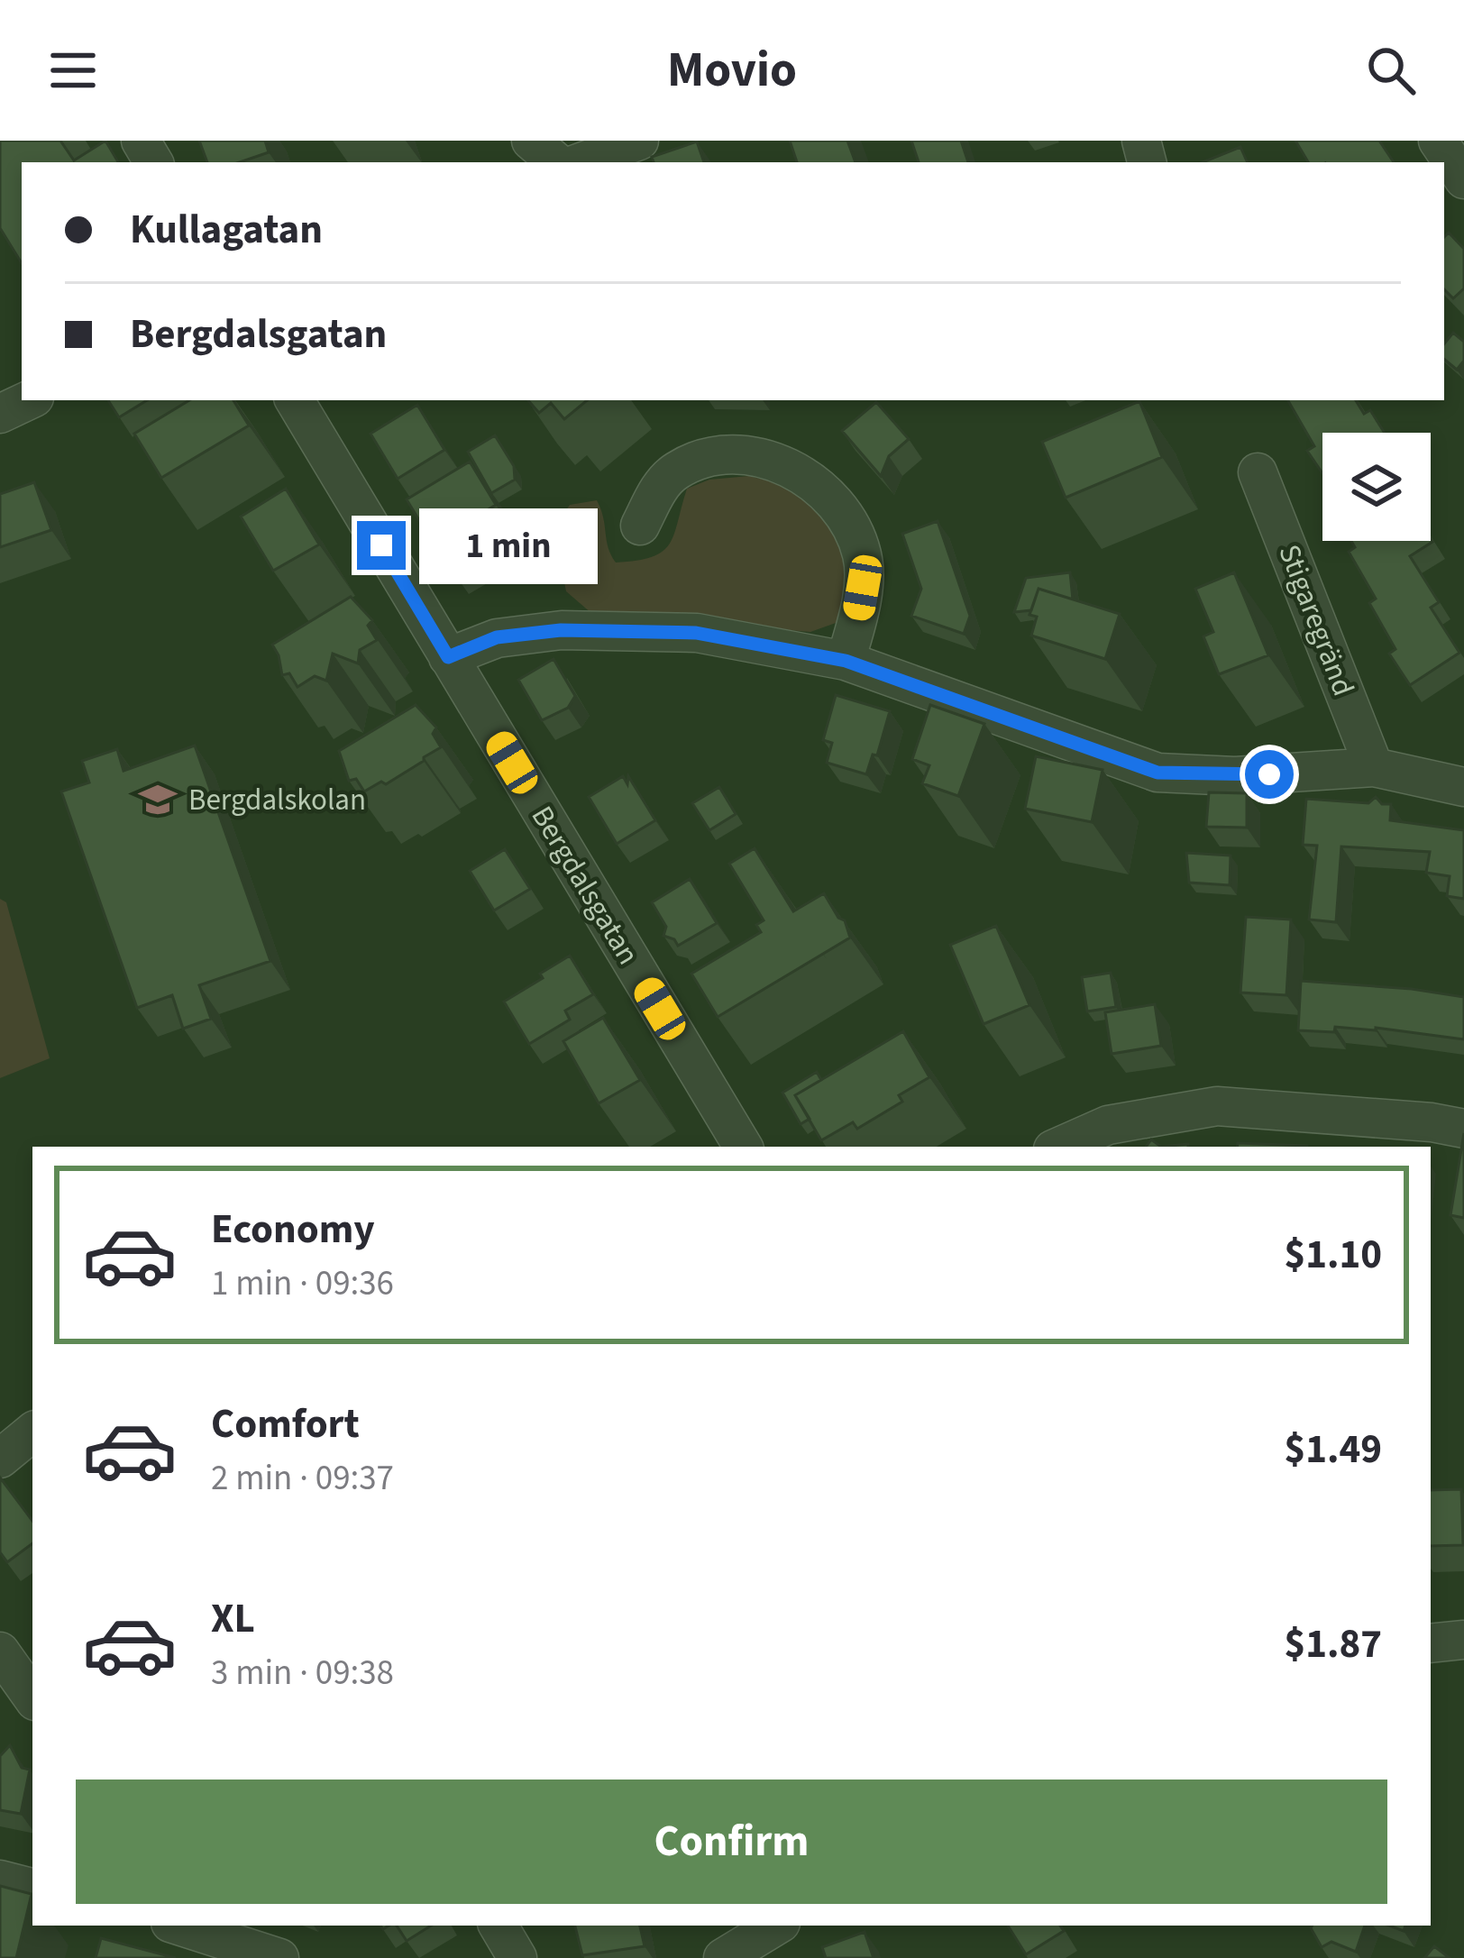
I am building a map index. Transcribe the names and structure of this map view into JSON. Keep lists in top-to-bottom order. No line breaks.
{"streets":{"street":["Stigaregränd","Bergdalsgatan"]},"places":{"school or university":["Bergdalskolan"]},"page":{"header":"Movio","banner":["Kullagatan","Bergdalsgatan"],"bubble":"1 min","list":[{"name":"Economy","note":"1 min · 09:36","value":"$1.10"},{"name":"Comfort","note":"2 min · 09:37","value":"$1.49"},{"name":"XL","note":"3 min · 09:38","value":"$1.87"}],"buttons":"Confirm"}}
